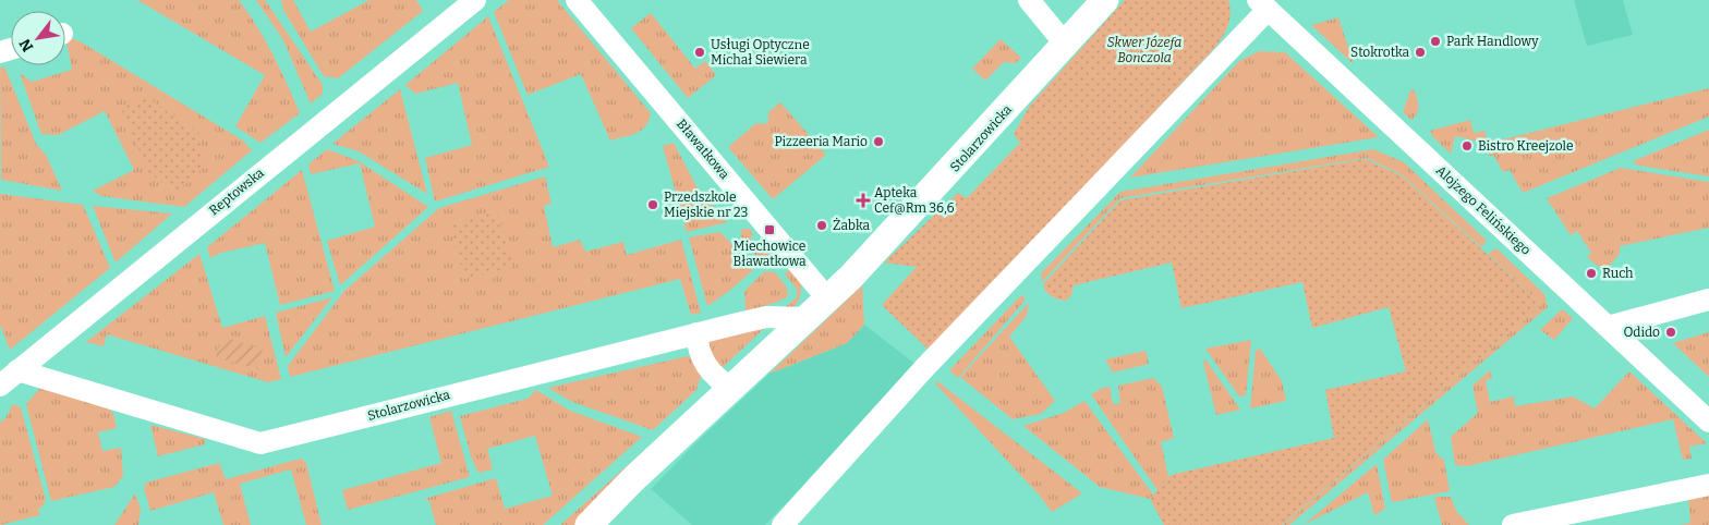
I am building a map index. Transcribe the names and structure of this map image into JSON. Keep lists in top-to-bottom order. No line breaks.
{"streets":{"street":["Stolarzowicka","Bławatkowa","Reptowska","Alojzego Felińskiego"]},"crossings":[["Stolarzowicka","Bławatkowa"],["Stolarzowicka","Reptowska"]],"parks":["Skwer Józefa Bonczola"],"places":{"other":["Park Handlowy","Usługi Optyczne Michał Siewiera","Stokrotka","Pizzeeria Mario","Bistro Kreejzole","Przedszkole Miejskie nr 23","Żabka","Ruch","Odido"],"health":["Apteka Cef@Rm 36,6"],"transit":["Miechowice Bławatkowa"]},"north":"bottom left"}
